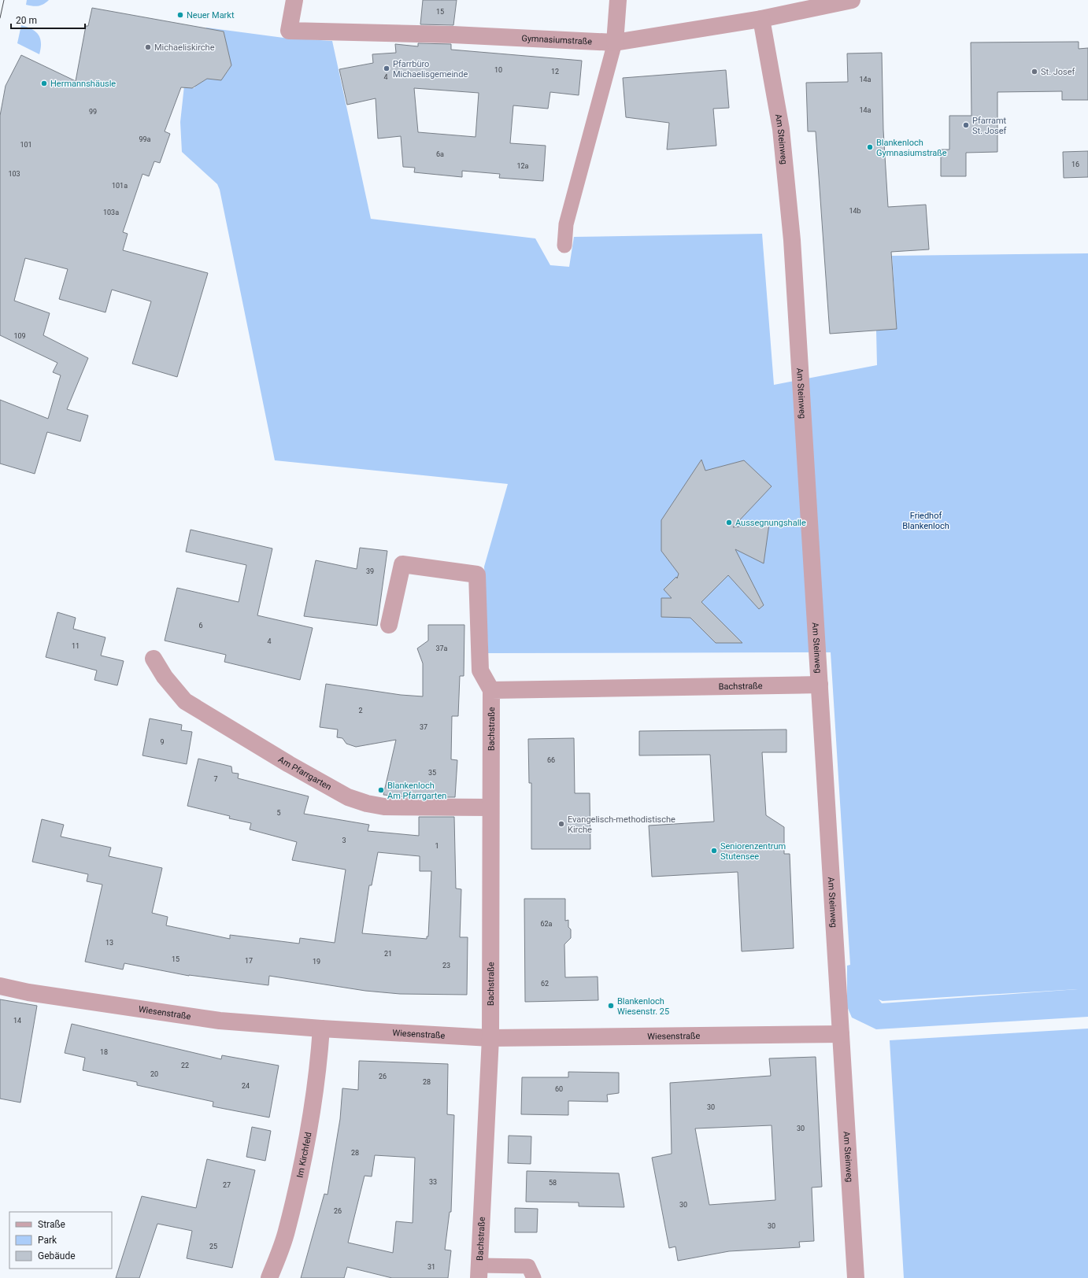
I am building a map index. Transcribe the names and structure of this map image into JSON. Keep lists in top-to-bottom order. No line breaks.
{"streets":{"street":["Gymnasiumstraße","Am Steinweg","Bachstraße","Am Pfarrgarten","Wiesenstraße","Im Kirchfeld"]},"crossings":[["Gymnasiumstraße","Am Steinweg"],["Am Steinweg","Bachstraße"],["Am Steinweg","Wiesenstraße"],["Bachstraße","Am Pfarrgarten"],["Bachstraße","Wiesenstraße"],["Wiesenstraße","Im Kirchfeld"]],"parks":["Friedhof Blankenloch"],"places":["Neuer Markt","Michaeliskirche","Pfarrbüro Michaelisgemeinde","St. Josef","Hermannshäusle","Pfarramt St. Josef","Blankenloch Gymnasiumstraße","Aussegnungshalle","Blankenloch Am Pfarrgarten","Evangelisch-methodistische Kirche","Seniorenzentrum Stutensee","Blankenloch Wiesenstr. 25"],"house_numbers":["15","10","12","4","14a","14a","99","99a","101","6a","16","12a","103","101a","14b","103a","109","39","6","4","11","37a","2","37","9","66","35","7","5","3","1","62a","13","21","15","17","19","23","62","14","18","22","20","26","28","24","60","30","30","28","33","58","27","30","26","30","25","31"],"legend":["Straße","Park","Gebäude"],"scale_bar":"20 m"}
